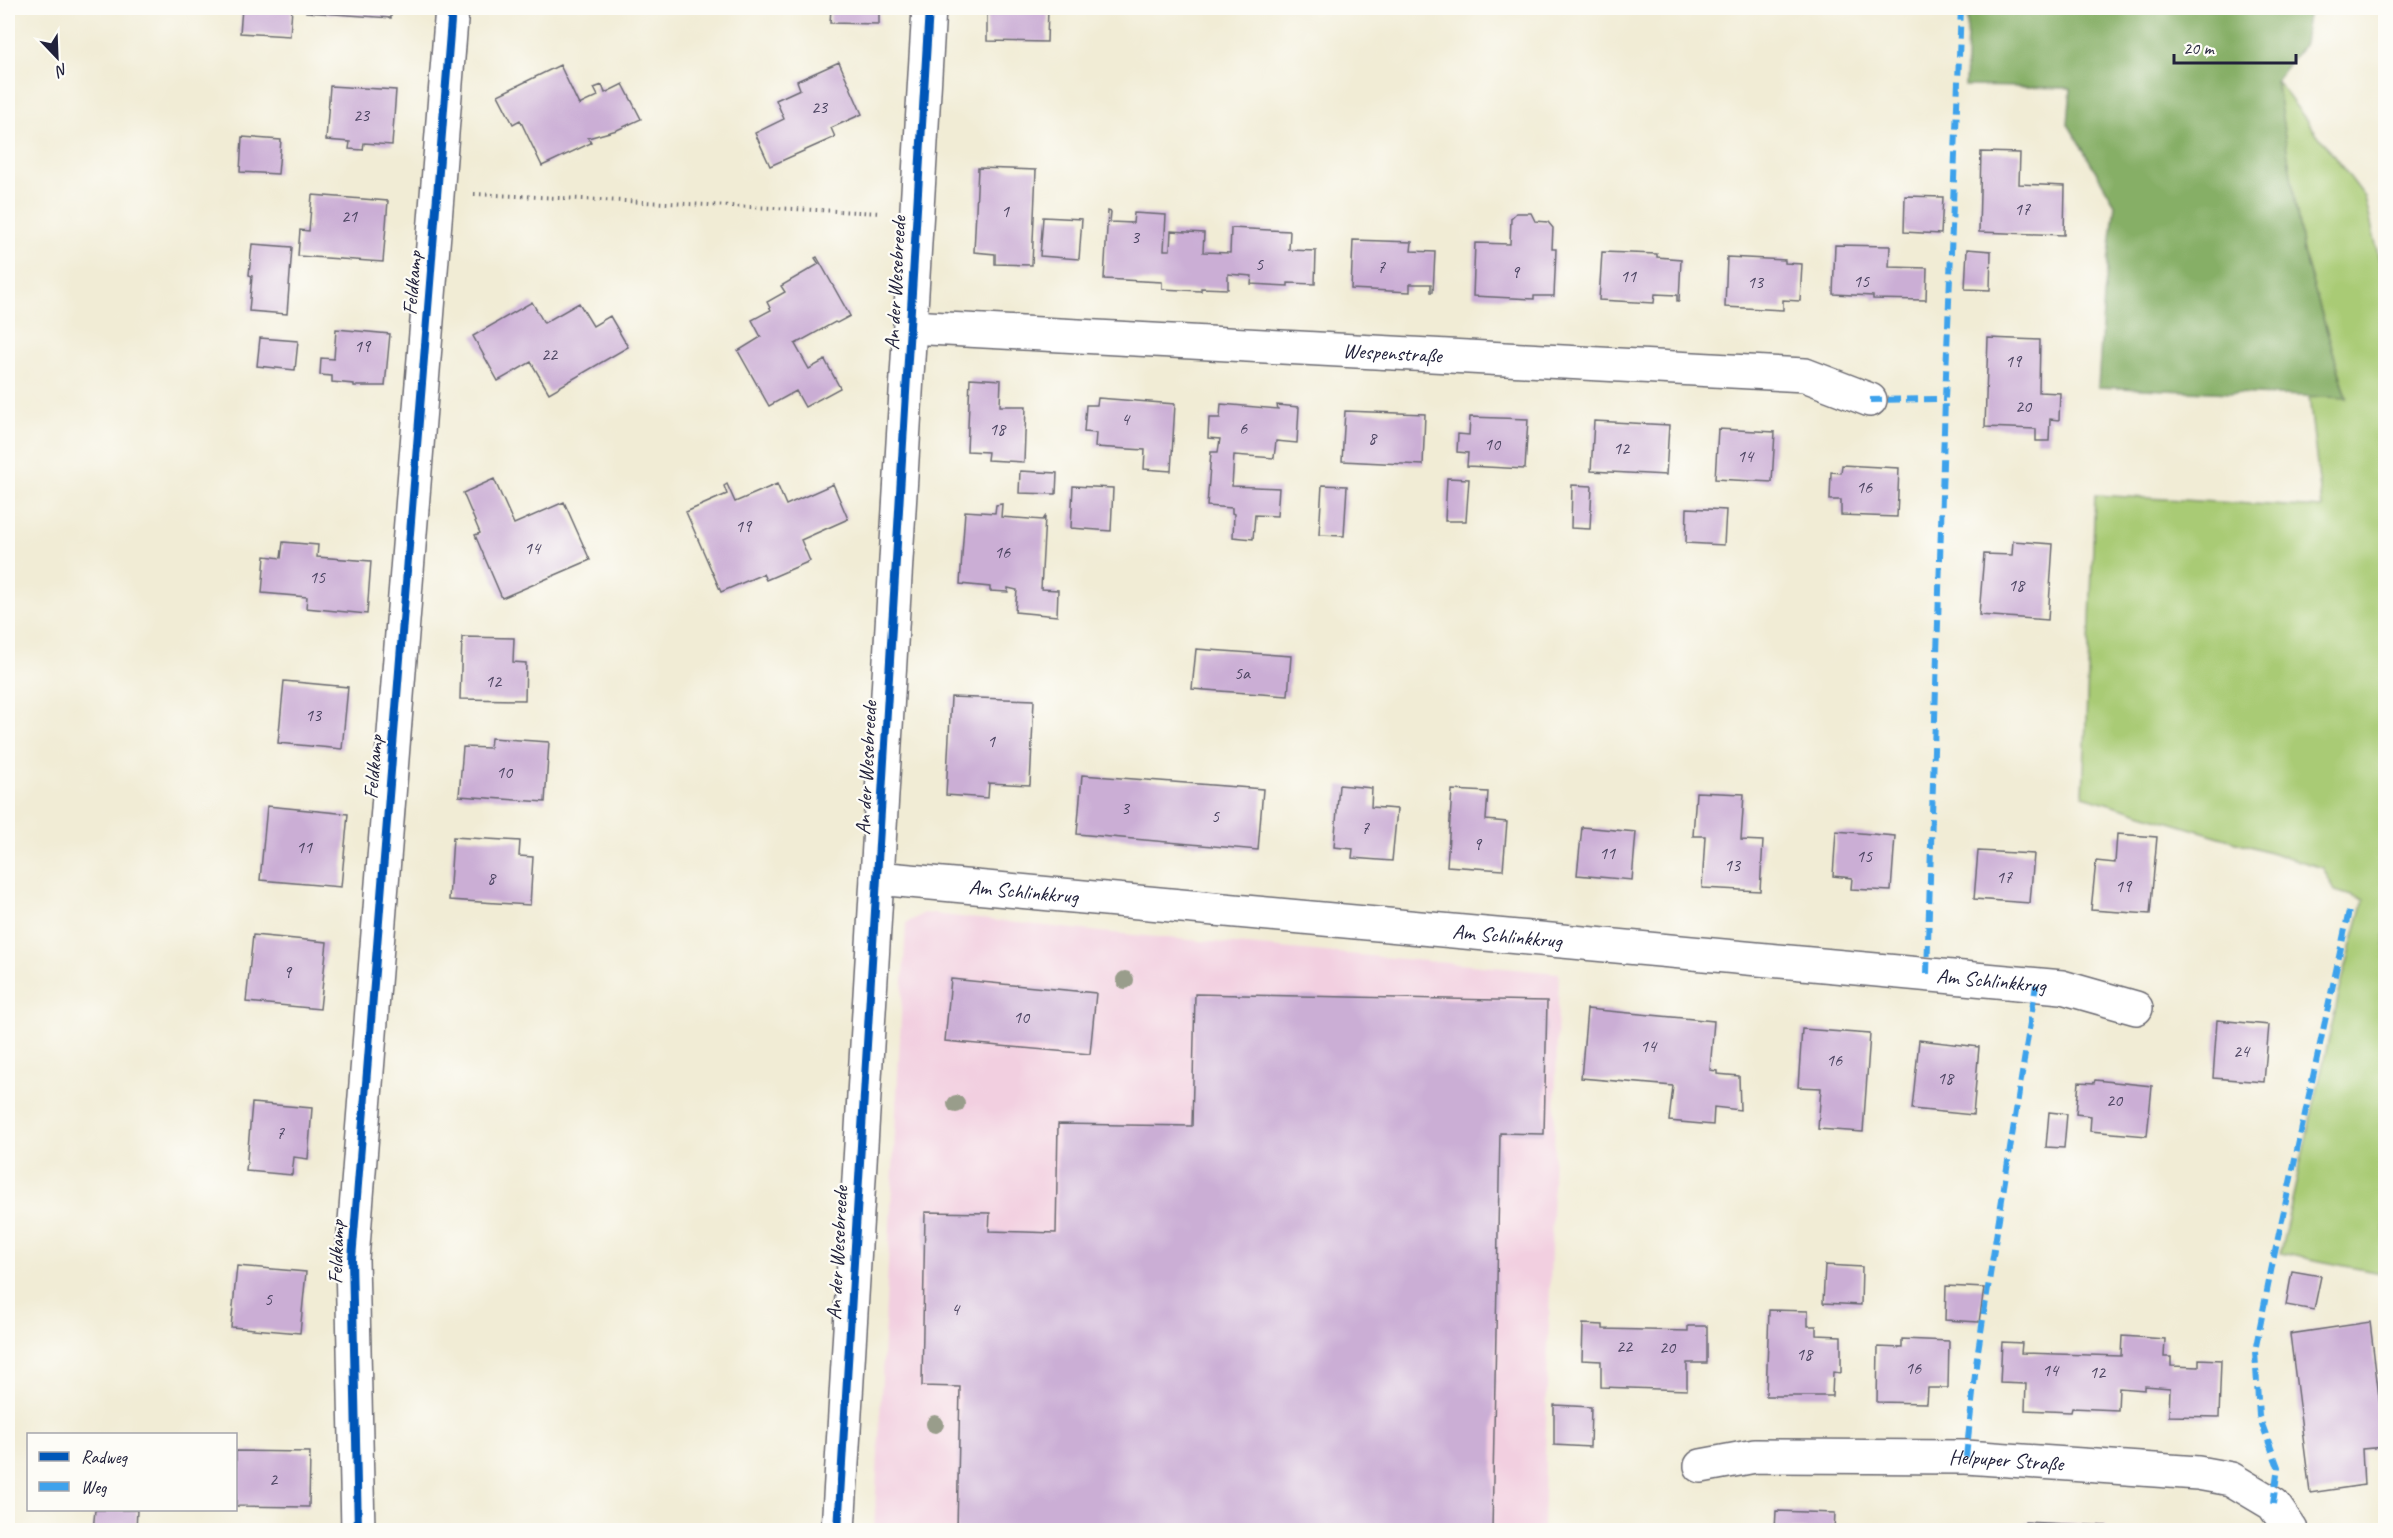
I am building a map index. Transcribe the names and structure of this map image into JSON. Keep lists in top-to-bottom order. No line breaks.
{"streets":{"street":["Feldkamp","An der Wesebreede","Wespenstraße","Am Schlinkkrug","Helpuper Straße"]},"crossings":[["An der Wesebreede","Wespenstraße"],["An der Wesebreede","Am Schlinkkrug"]],"house_numbers":["23","23","17","1","21","3","5","7","9","11","15","13","19","22","19","20","4","6","18","8","10","12","14","16","19","14","16","15","18","5a","12","13","1","10","3","5","7","9","11","11","15","13","17","8","19","9","10","14","24","16","18","20","7","5","4","22","20","18","16","14","12","2"],"legend":["Radweg","Weg"],"scale_bar":"20 m","north":"bottom right"}
